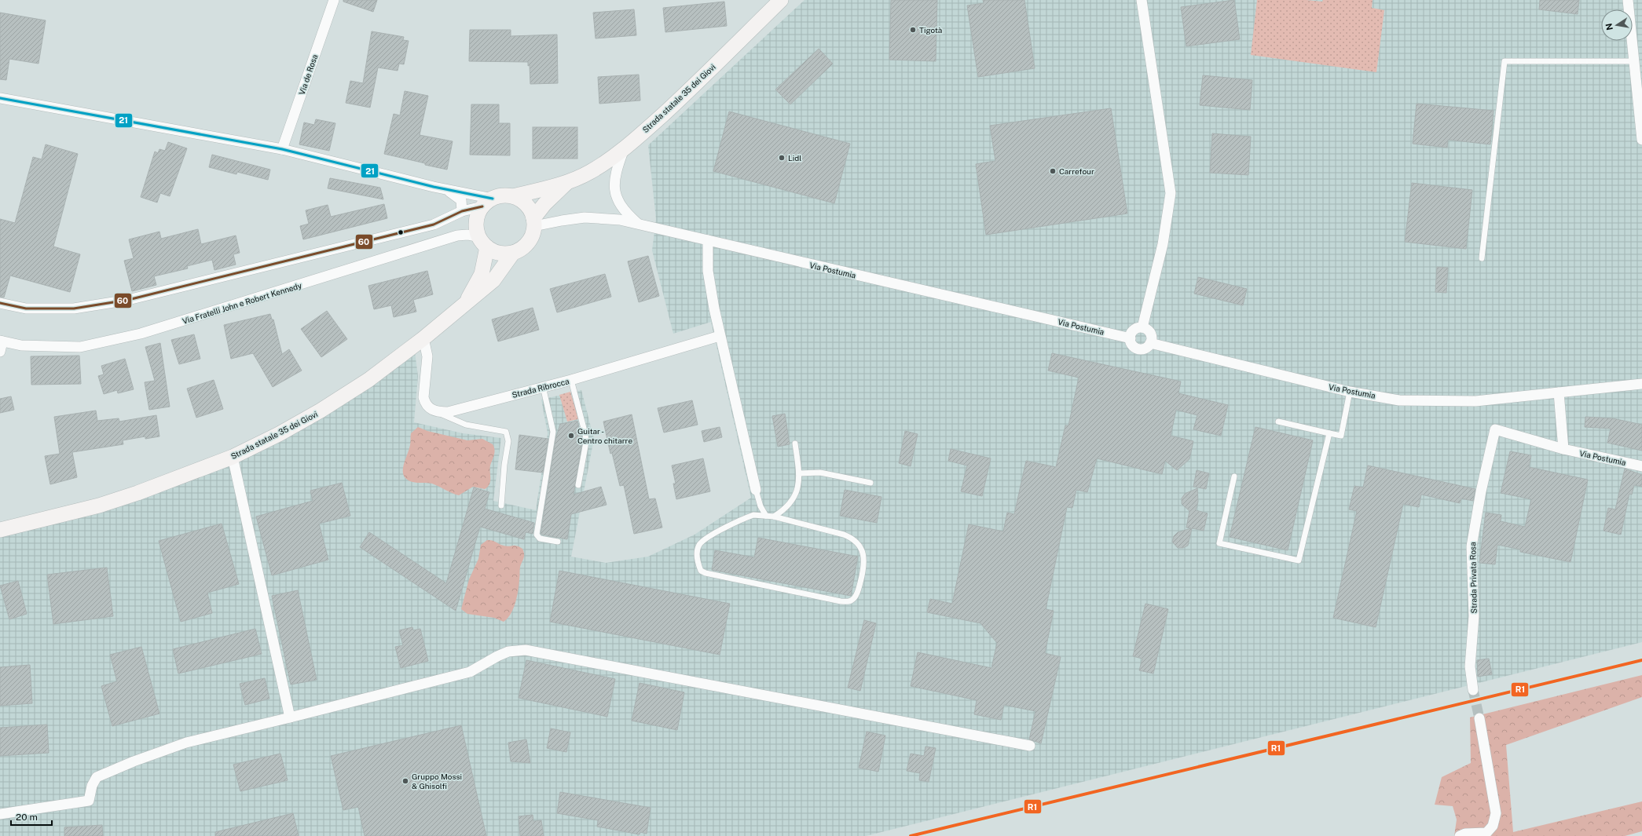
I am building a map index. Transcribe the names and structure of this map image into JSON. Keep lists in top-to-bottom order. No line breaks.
{"streets":{"main road":["Strada statale 35 dei Giovi"],"street":["Via de Rosa","Via Postumia","Via Fratelli John e Robert Kennedy","Strada Ribrocca","Strada Privata Rosa"]},"crossings":[["Strada statale 35 dei Giovi","Via Postumia"],["Strada statale 35 dei Giovi","Via Fratelli John e Robert Kennedy"],["Via Postumia","Via Fratelli John e Robert Kennedy"],["Via Postumia","Strada Privata Rosa"]],"places":["Tigotà","Lidl","Carrefour","Guitar - Centro chitarre","Gruppo Mossi & Ghisolfi"],"lines":["transit line 21","transit line 60","transit line R1"],"scale_bar":"20 m","north":"left"}
